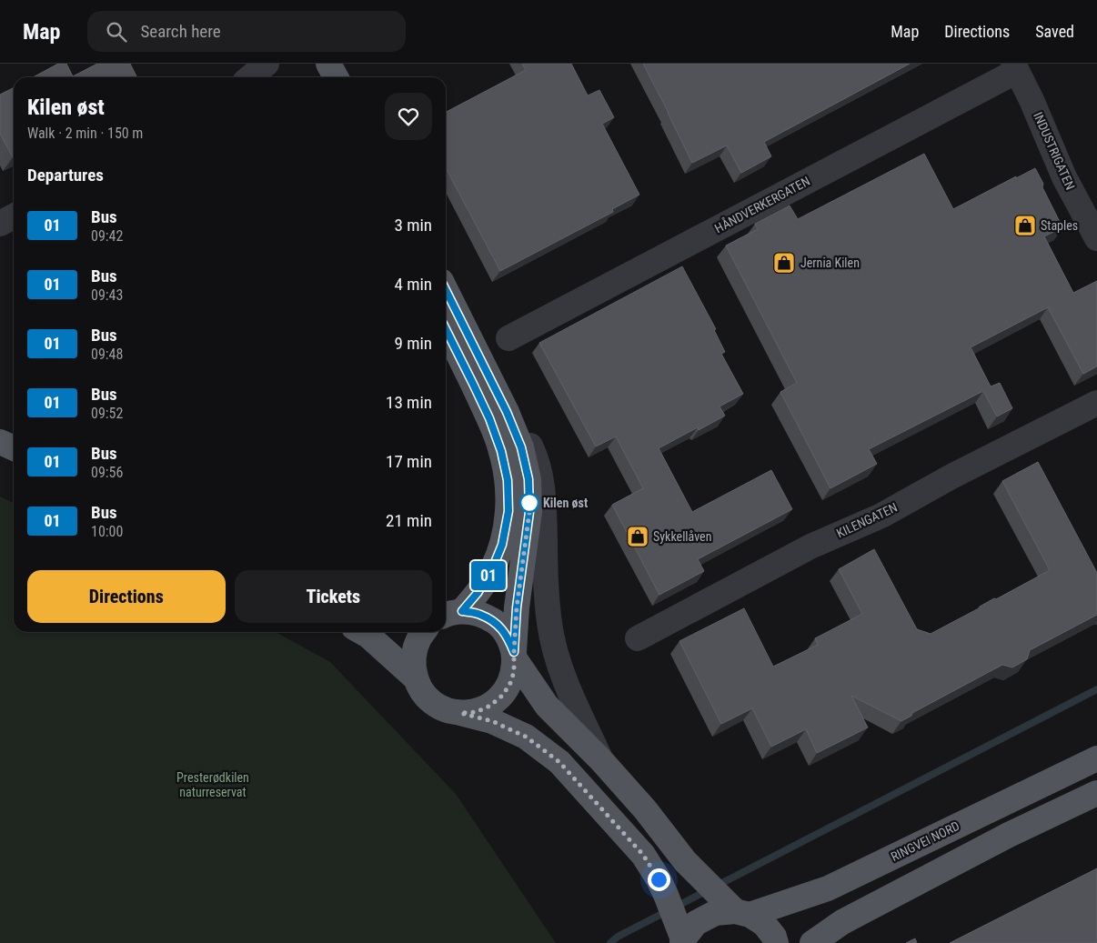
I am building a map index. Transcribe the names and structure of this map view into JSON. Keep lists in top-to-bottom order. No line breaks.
{"streets":{"main road":["RINGVEI NORD"],"street":["INDUSTRIGATEN","HÅNDVERKERGATEN","KILENGATEN"]},"crossings":[["INDUSTRIGATEN","HÅNDVERKERGATEN"]],"parks":["Presterødkilen naturreservat"],"places":{"shop":["Staples","Jernia Kilen","Sykkellåven"],"other":["Kilen øst"]},"lines":["bus line 01"],"page":{"header":"Map","search":"Search here","nav":["Map","Directions","Saved"],"on_map":"01","heading":[["Kilen øst","Walk · 2 min · 150 m"],"Departures"],"list":[{"mark":"01","name":"Bus","note":"09:42","value":"3 min"},{"mark":"01","name":"Bus","note":"09:43","value":"4 min"},{"mark":"01","name":"Bus","note":"09:48","value":"9 min"},{"mark":"01","name":"Bus","note":"09:52","value":"13 min"},{"mark":"01","name":"Bus","note":"09:56","value":"17 min"},{"mark":"01","name":"Bus","note":"10:00","value":"21 min"}],"buttons":["Directions","Tickets"]}}
